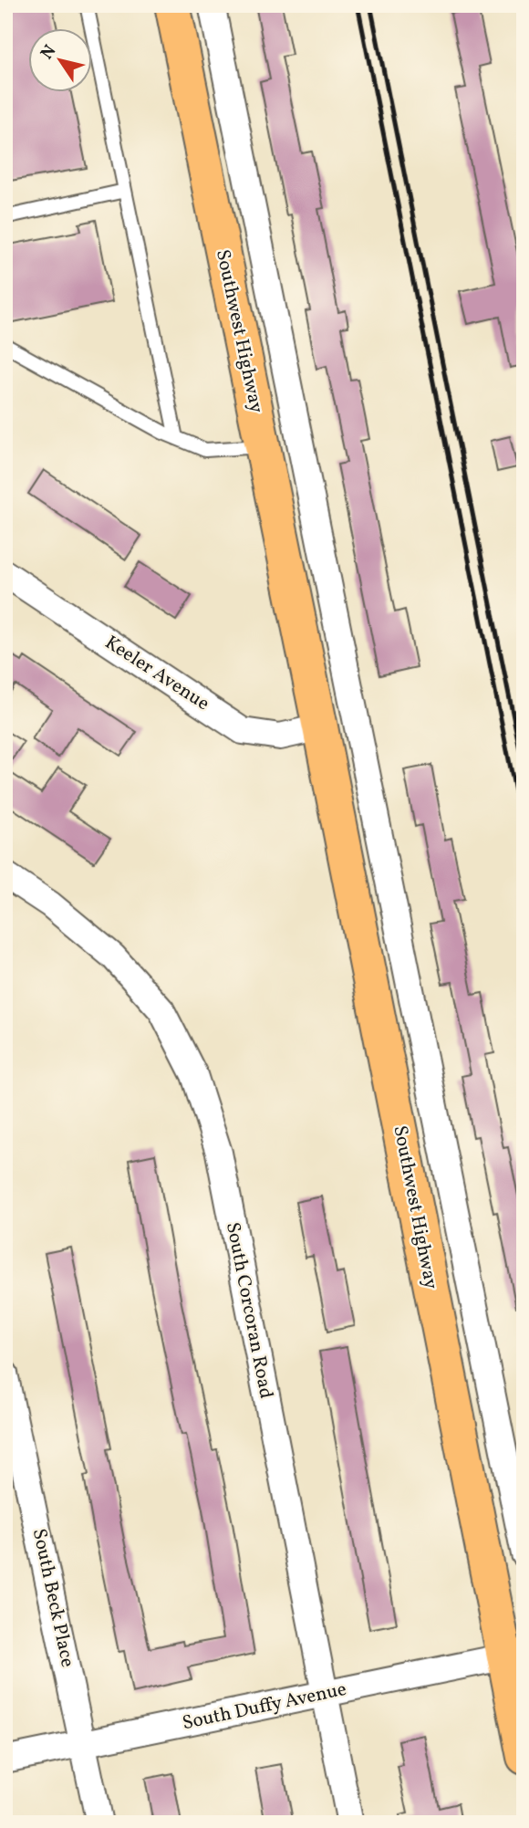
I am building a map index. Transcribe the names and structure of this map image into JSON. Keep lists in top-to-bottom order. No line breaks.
{"streets":{"main road":["Southwest Highway"],"street":["Keeler Avenue","South Corcoran Road","South Beck Place","South Duffy Avenue"]},"crossings":[["Southwest Highway","Keeler Avenue"],["Southwest Highway","South Duffy Avenue"],["South Corcoran Road","South Duffy Avenue"],["South Beck Place","South Duffy Avenue"]],"north":"top left"}
